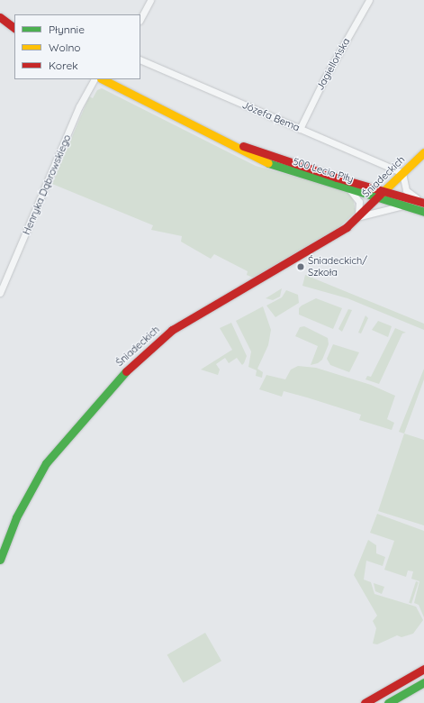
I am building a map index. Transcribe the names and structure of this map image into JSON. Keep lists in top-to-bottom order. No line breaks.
{"streets":{"street":["Jagiellońska","Józefa Bema","500 Lecia Piły","Śniadeckich","Henryka Dąbrowskiego"]},"crossings":[["Jagiellońska","Józefa Bema"],["Józefa Bema","Śniadeckich"],["500 Lecia Piły","Śniadeckich"]],"places":["Śniadeckich/ Szkoła"],"legend":["Płynnie","Wolno","Korek"]}
